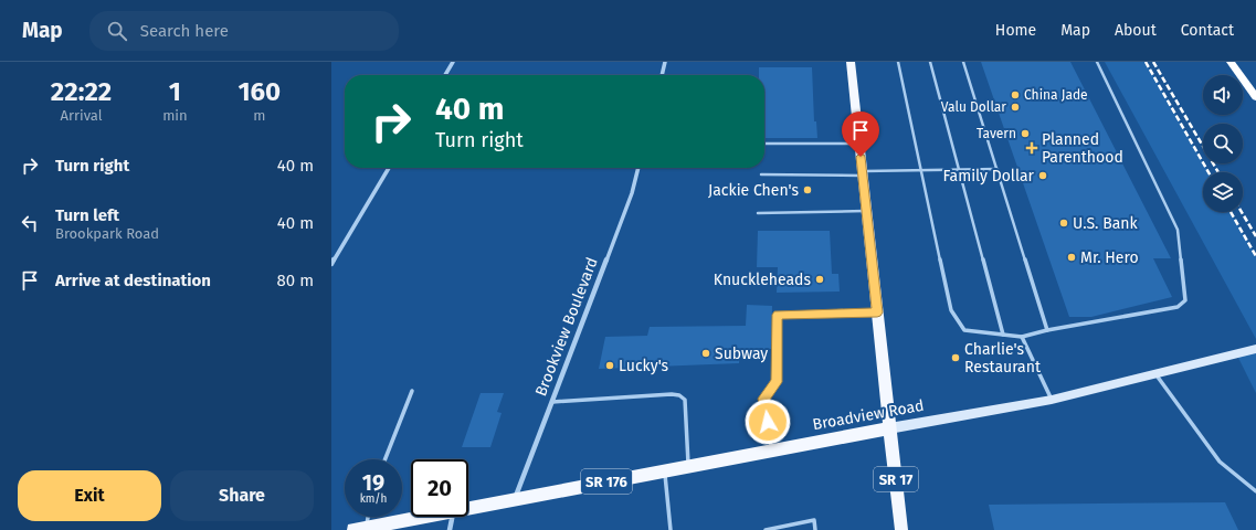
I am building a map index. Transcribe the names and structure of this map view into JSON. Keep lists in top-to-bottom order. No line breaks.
{"streets":{"main road":["Broadview Road","SR 17","SR 176"],"street":["Brookview Boulevard"]},"crossings":[["Brookview Boulevard","Broadview Road"],["Broadview Road","SR 17"]],"places":{"other":["China Jade","Valu Dollar","Tavern","Family Dollar","Jackie Chen's","U.S. Bank","Mr. Hero","Knuckleheads","Subway","Charlie's Restaurant","Lucky's"],"health":["Planned Parenthood"]},"page":{"header":"Map","search":"Search here","nav":["Home","Map","About","Contact"],"eta":["22:22","Arrival","1","min","160","m"],"turn":["40 m","Turn right"],"list":[{"name":"Turn right","value":"40 m"},{"name":"Turn left","note":"Brookpark Road","value":"40 m"},{"name":"Arrive at destination","value":"80 m"}],"speed":"19 km/h","limit":"20","buttons":["Exit","Share"]}}
